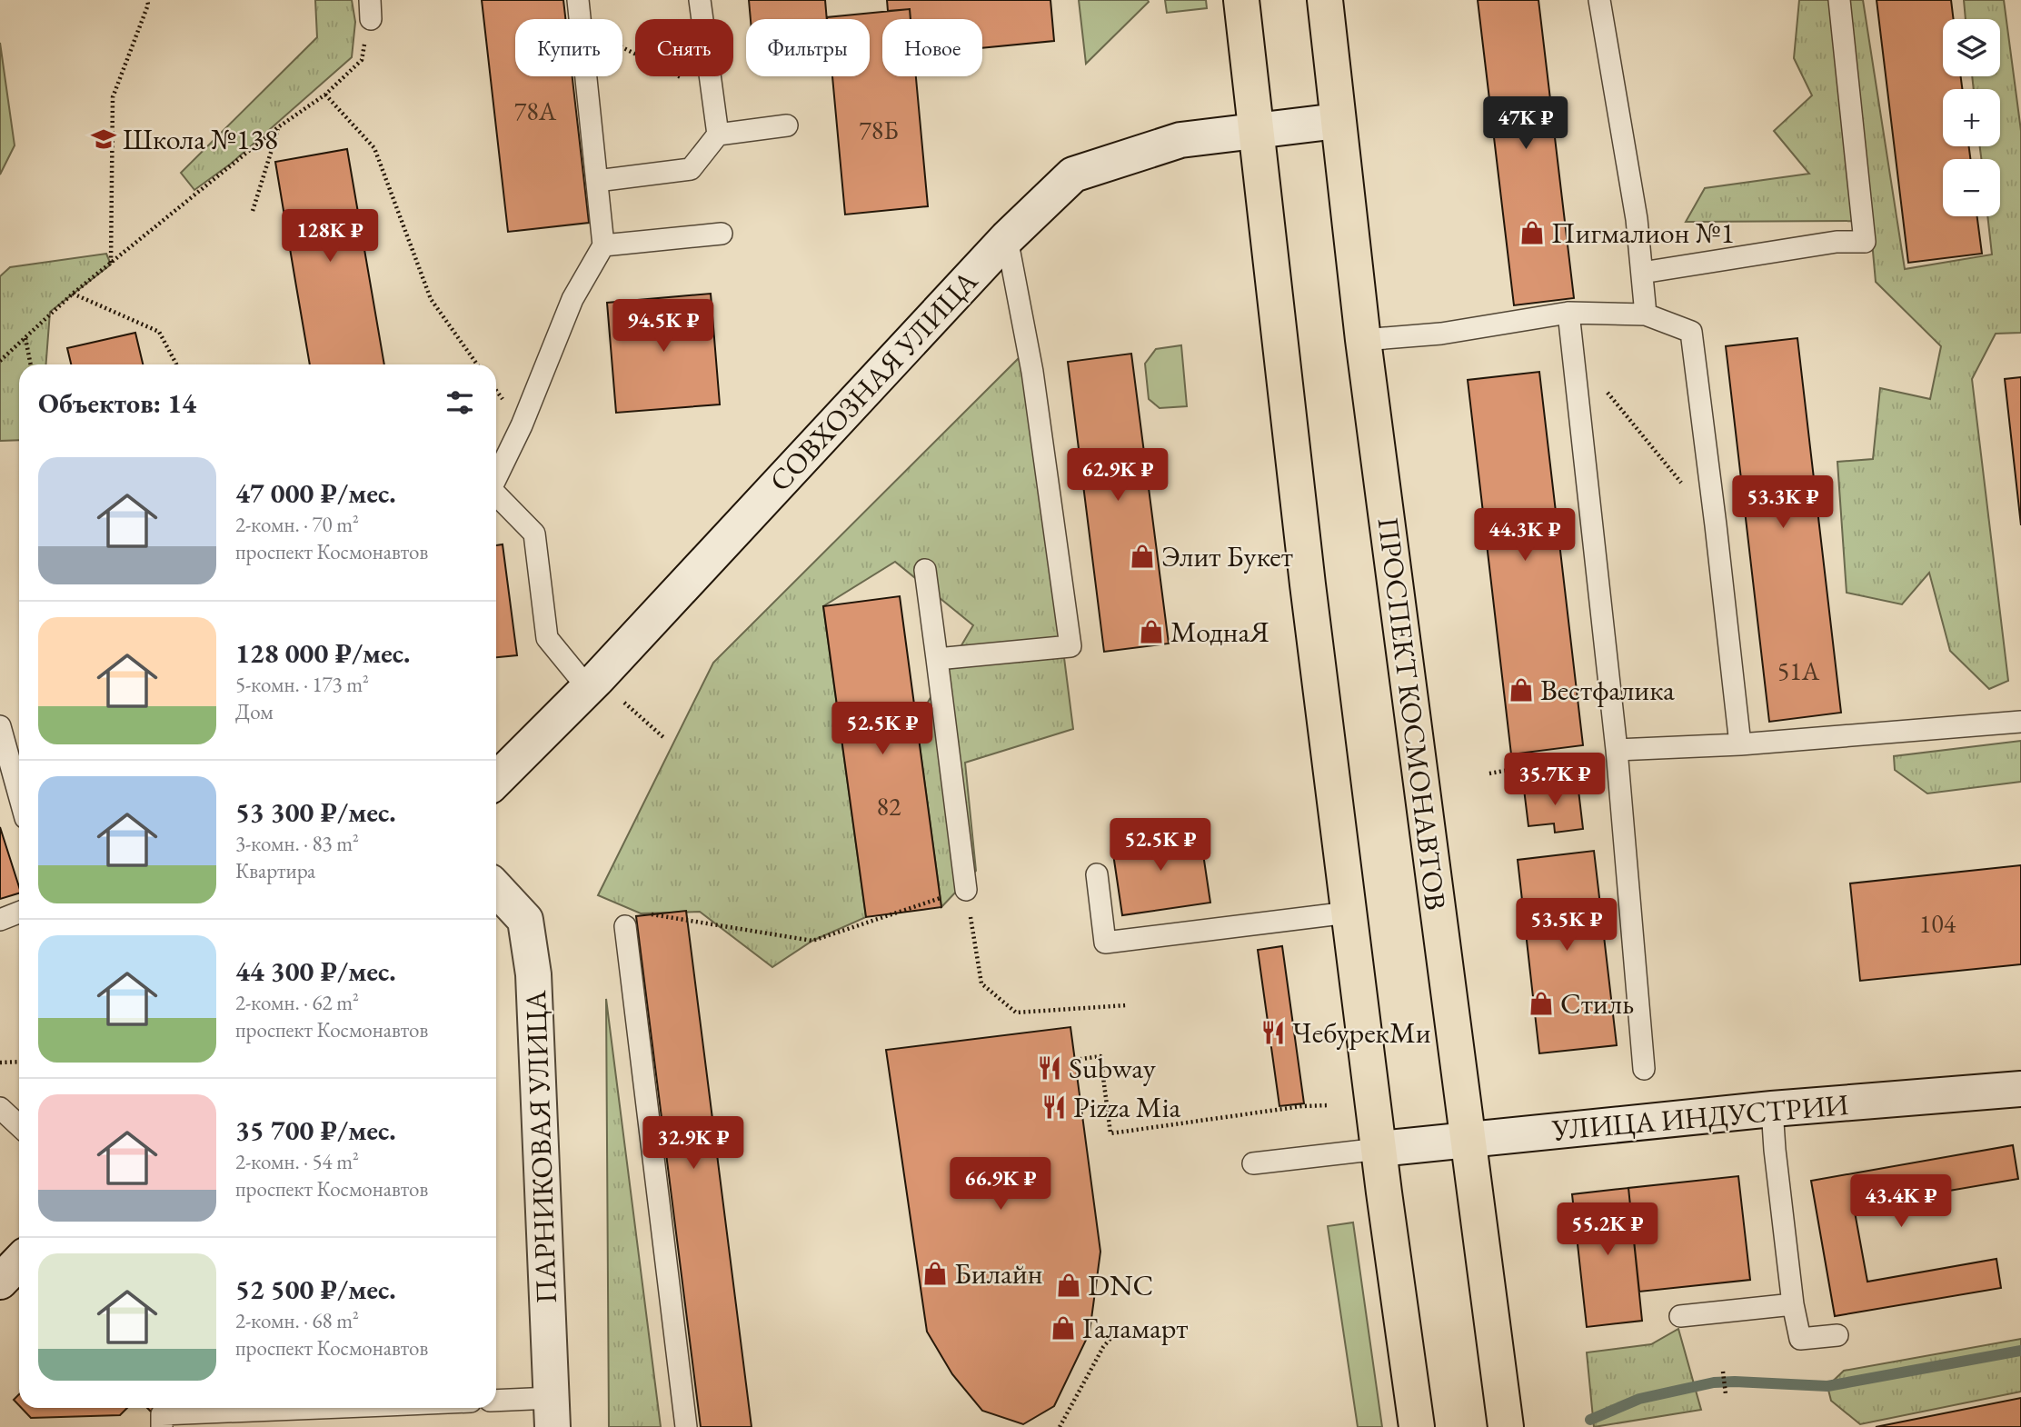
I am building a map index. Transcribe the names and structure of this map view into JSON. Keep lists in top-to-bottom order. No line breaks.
{"streets":{"main road":["ПРОСПЕКТ КОСМОНАВТОВ"],"street":["СОВХОЗНАЯ УЛИЦА","УЛИЦА ИНДУСТРИИ","ПАРНИКОВАЯ УЛИЦА"]},"crossings":[["СОВХОЗНАЯ УЛИЦА","ПРОСПЕКТ КОСМОНАВТОВ"],["ПРОСПЕКТ КОСМОНАВТОВ","УЛИЦА ИНДУСТРИИ"]],"places":{"school or university":["Школа №138"],"shop":["Пигмалион №1","Элит Букет","МоднаЯ","Вестфалика","Стиль","Билайн","DNC","Галамарт"],"restaurant":["ЧебурекМи","Subway","Pizza Mia"]},"house_numbers":["78А","78Б","51А","82","104"],"page":{"map_buttons":["+","−"],"chip":["Купить","Снять","Фильтры","Новое"],"price":["47K ₽","128K ₽","94.5K ₽","62.9K ₽","53.3K ₽","44.3K ₽","52.5K ₽","35.7K ₽","52.5K ₽","53.5K ₽","32.9K ₽","66.9K ₽","43.4K ₽","55.2K ₽"],"heading":"Объектов: 14","list":[{"name":"47 000 ₽/мес.","note":"2-комн. · 70 m² · проспект Космонавтов"},{"name":"128 000 ₽/мес.","note":"5-комн. · 173 m² · Дом"},{"name":"53 300 ₽/мес.","note":"3-комн. · 83 m² · Квартира"},{"name":"44 300 ₽/мес.","note":"2-комн. · 62 m² · проспект Космонавтов"},{"name":"35 700 ₽/мес.","note":"2-комн. · 54 m² · проспект Космонавтов"},{"name":"52 500 ₽/мес.","note":"2-комн. · 68 m² · проспект Космонавтов"}]}}
